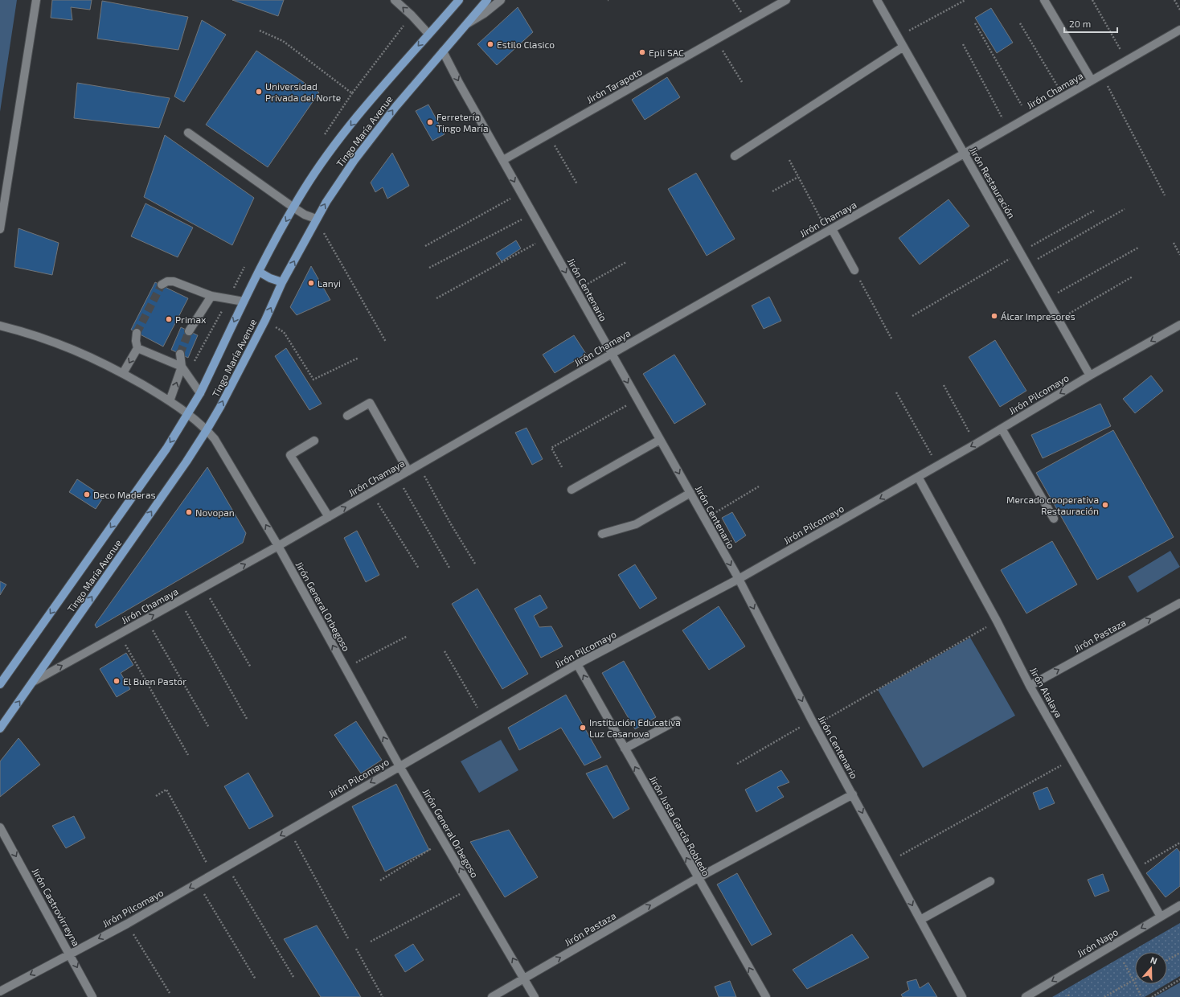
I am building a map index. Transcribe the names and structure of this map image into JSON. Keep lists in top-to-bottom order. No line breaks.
{"streets":{"main road":["Tingo María Avenue"],"street":["Jirón Tarapoto","Jirón Chamaya","Jirón Restauración","Jirón Centenario","Jirón Pilcomayo","Jirón General Orbegoso","Jirón Pastaza","Jirón Atalaya","Jirón Justa García Robledo","Jirón Castrovirreyna","Jirón Napo"]},"crossings":[["Jirón Tarapoto","Jirón Centenario"],["Jirón Chamaya","Tingo María Avenue"],["Jirón Chamaya","Jirón Restauración"],["Jirón Chamaya","Jirón Centenario"],["Jirón Chamaya","Jirón General Orbegoso"],["Tingo María Avenue","Jirón Centenario"],["Tingo María Avenue","Jirón General Orbegoso"],["Jirón Restauración","Jirón Pilcomayo"],["Jirón Centenario","Jirón Pilcomayo"],["Jirón Centenario","Jirón Pastaza"],["Jirón Pilcomayo","Jirón General Orbegoso"],["Jirón Pilcomayo","Jirón Atalaya"],["Jirón Pilcomayo","Jirón Justa García Robledo"],["Jirón Pilcomayo","Jirón Castrovirreyna"],["Jirón General Orbegoso","Jirón Pastaza"],["Jirón Pastaza","Jirón Atalaya"],["Jirón Pastaza","Jirón Justa García Robledo"],["Jirón Atalaya","Jirón Napo"]],"one_way":["Jirón Centenario","Jirón Pilcomayo","Jirón General Orbegoso","Jirón Pastaza","Jirón Justa García Robledo","Jirón Castrovirreyna","Jirón Napo"],"places":["Estilo Clasico","Epli SAC","Universidad Privada del Norte","Ferretería Tingo María","Lanyi","Álcar Impresores","Primax","Deco Maderas","Mercado cooperativa Restauración","Novopan","El Buen Pastor","Institución Educativa Luz Casanova"],"scale_bar":"20 m","north":"top"}
